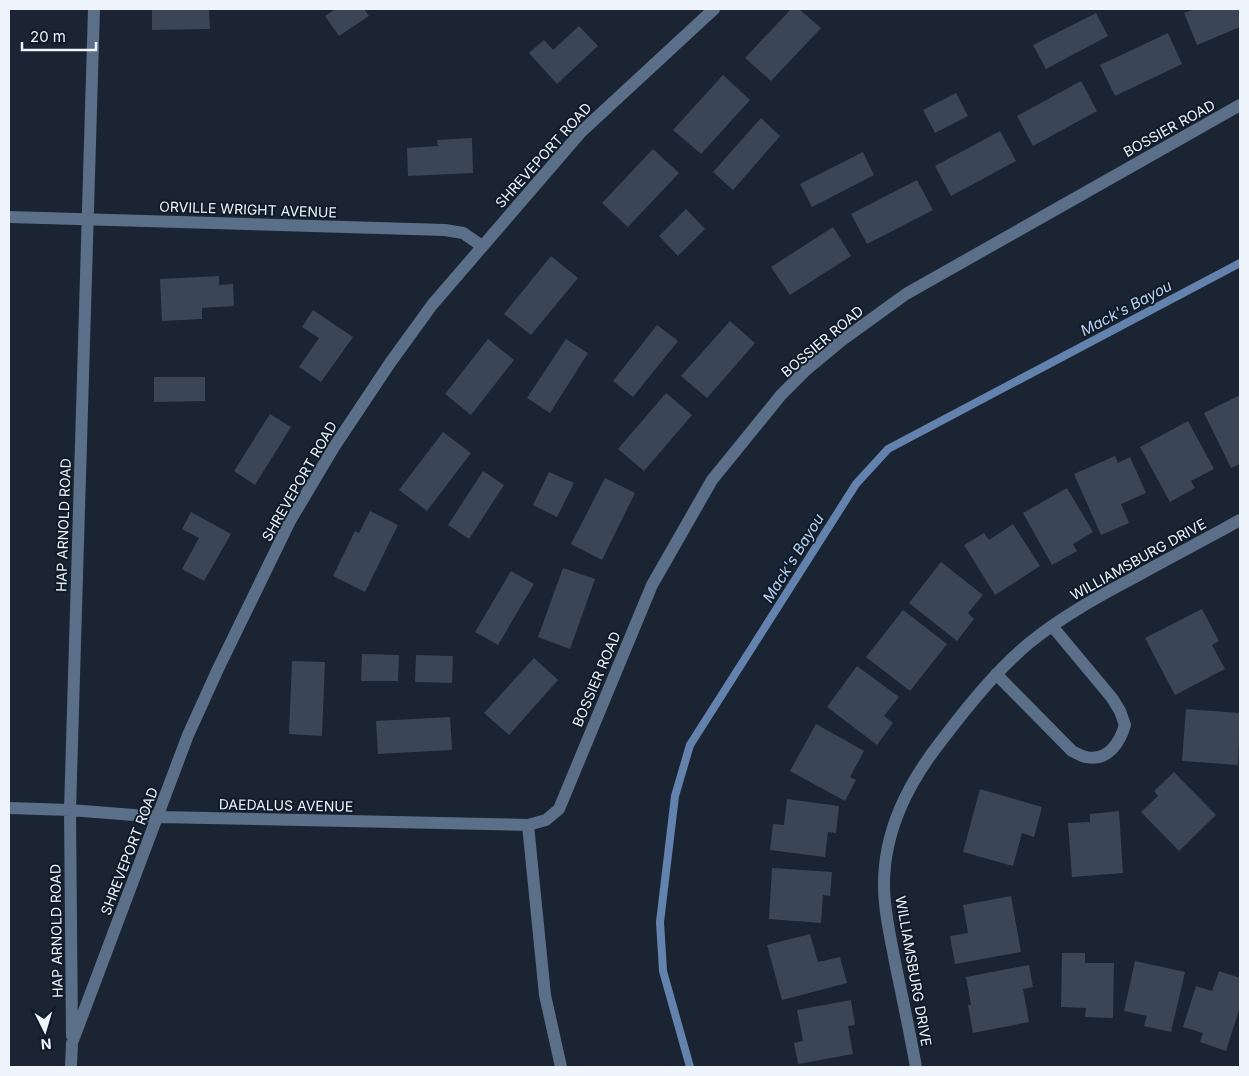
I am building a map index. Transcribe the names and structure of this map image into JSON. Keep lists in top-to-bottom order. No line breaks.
{"streets":{"street":["BOSSIER ROAD","SHREVEPORT ROAD","ORVILLE WRIGHT AVENUE","HAP ARNOLD ROAD","WILLIAMSBURG DRIVE","DAEDALUS AVENUE"]},"crossings":[["BOSSIER ROAD","DAEDALUS AVENUE"],["SHREVEPORT ROAD","ORVILLE WRIGHT AVENUE"],["SHREVEPORT ROAD","HAP ARNOLD ROAD"],["SHREVEPORT ROAD","DAEDALUS AVENUE"],["ORVILLE WRIGHT AVENUE","HAP ARNOLD ROAD"],["HAP ARNOLD ROAD","DAEDALUS AVENUE"]],"water":["Mack's Bayou"],"scale_bar":"20 m","north":"bottom"}
